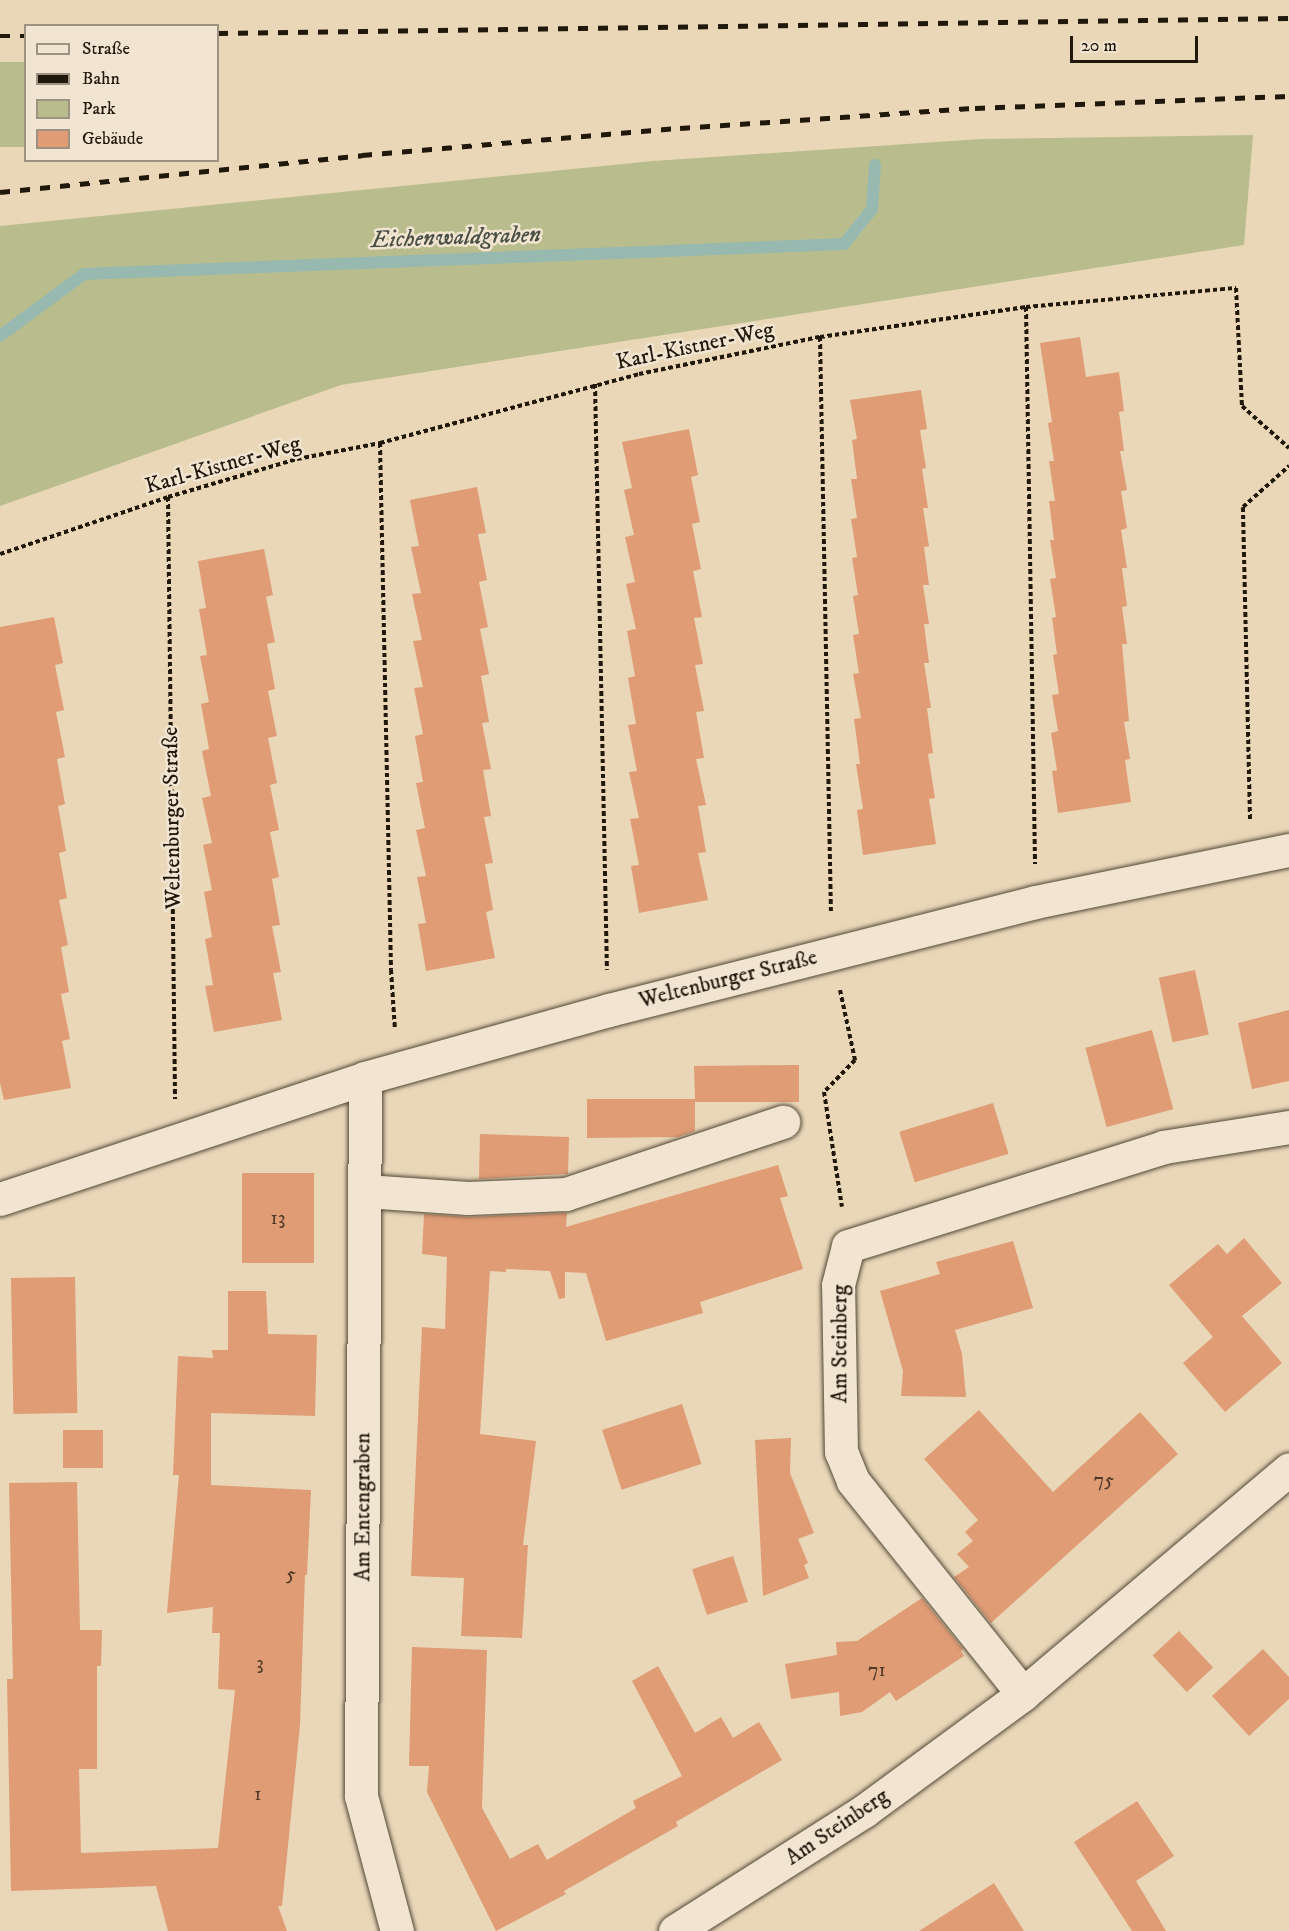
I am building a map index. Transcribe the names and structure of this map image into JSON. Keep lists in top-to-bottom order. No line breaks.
{"streets":{"street":["Weltenburger Straße","Am Steinberg","Am Entengraben"],"path":["Karl-Kistner-Weg"]},"crossings":[["Karl-Kistner-Weg","Weltenburger Straße"],["Weltenburger Straße","Am Entengraben"]],"water":["Eichenwaldgraben"],"house_numbers":["13","75","5","3","71","1"],"legend":["Straße","Bahn","Park","Gebäude"],"scale_bar":"20 m"}
